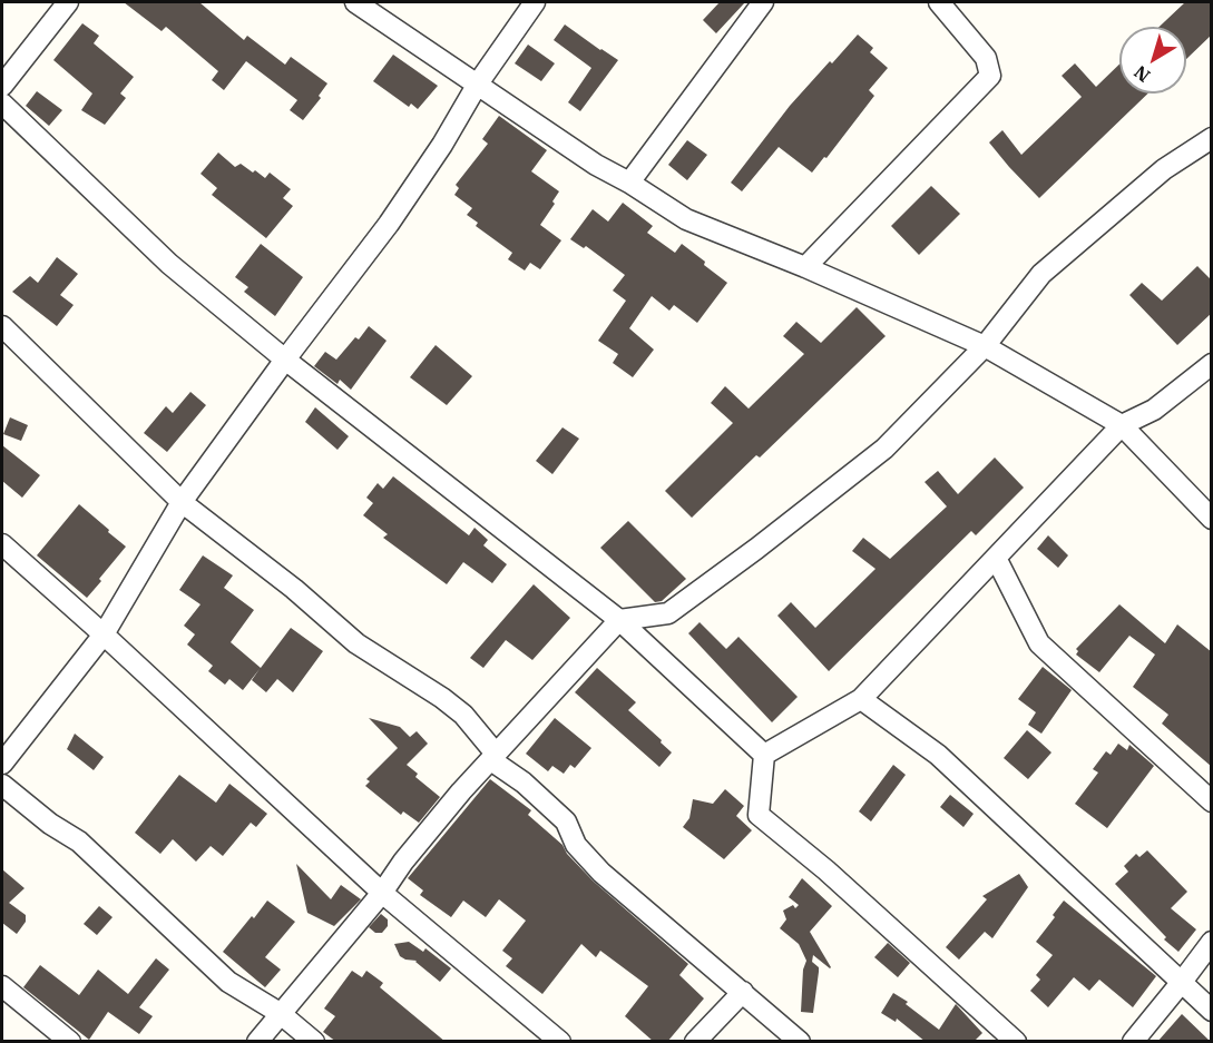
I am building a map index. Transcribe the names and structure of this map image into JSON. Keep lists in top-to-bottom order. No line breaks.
{"north":"bottom left"}
